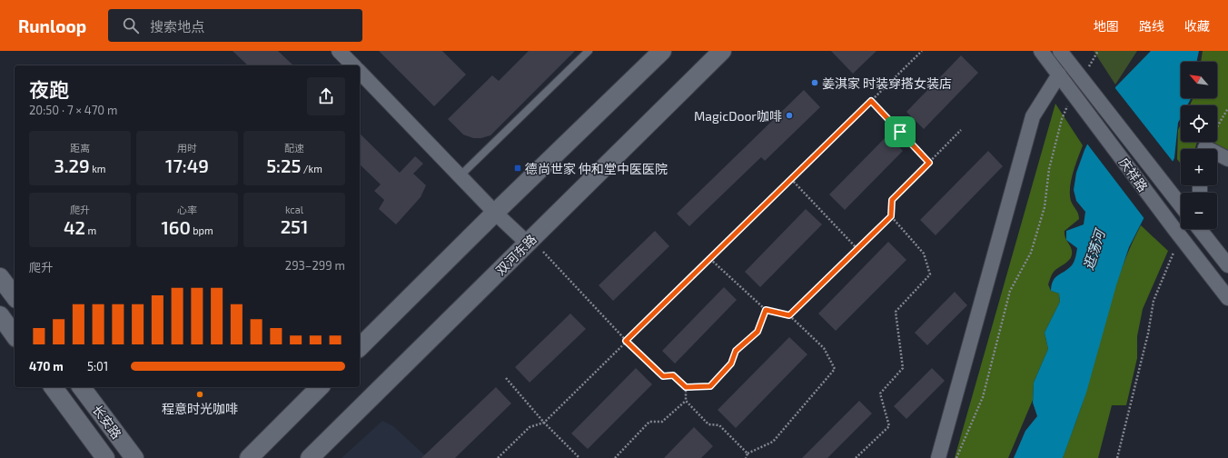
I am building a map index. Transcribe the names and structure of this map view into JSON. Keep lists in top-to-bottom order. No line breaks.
{"streets":{"street":["庆祥路","双河东路","长安路"]},"water":["逛荡河"],"places":{"other":["姜淇家 时装穿搭女装店","MagicDoor咖啡","程意时光咖啡"],"transit":["德尚世家 仲和堂中医医院"]},"north":"top left","page":{"header":"Runloop","search":"搜索地点","nav":["地图","路线","收藏"],"map_buttons":["+","−"],"heading":["夜跑","20:50 · 7 × 470 m"],"stats":[["距离","3.29 km"],["用时","17:49"],["配速","5:25 /km"],["爬升","42 m"],["心率","160 bpm"],["kcal","251"]],"chart":["爬升","293–299 m"],"list":[{"name":"470 m","note":"5:01"}]}}
